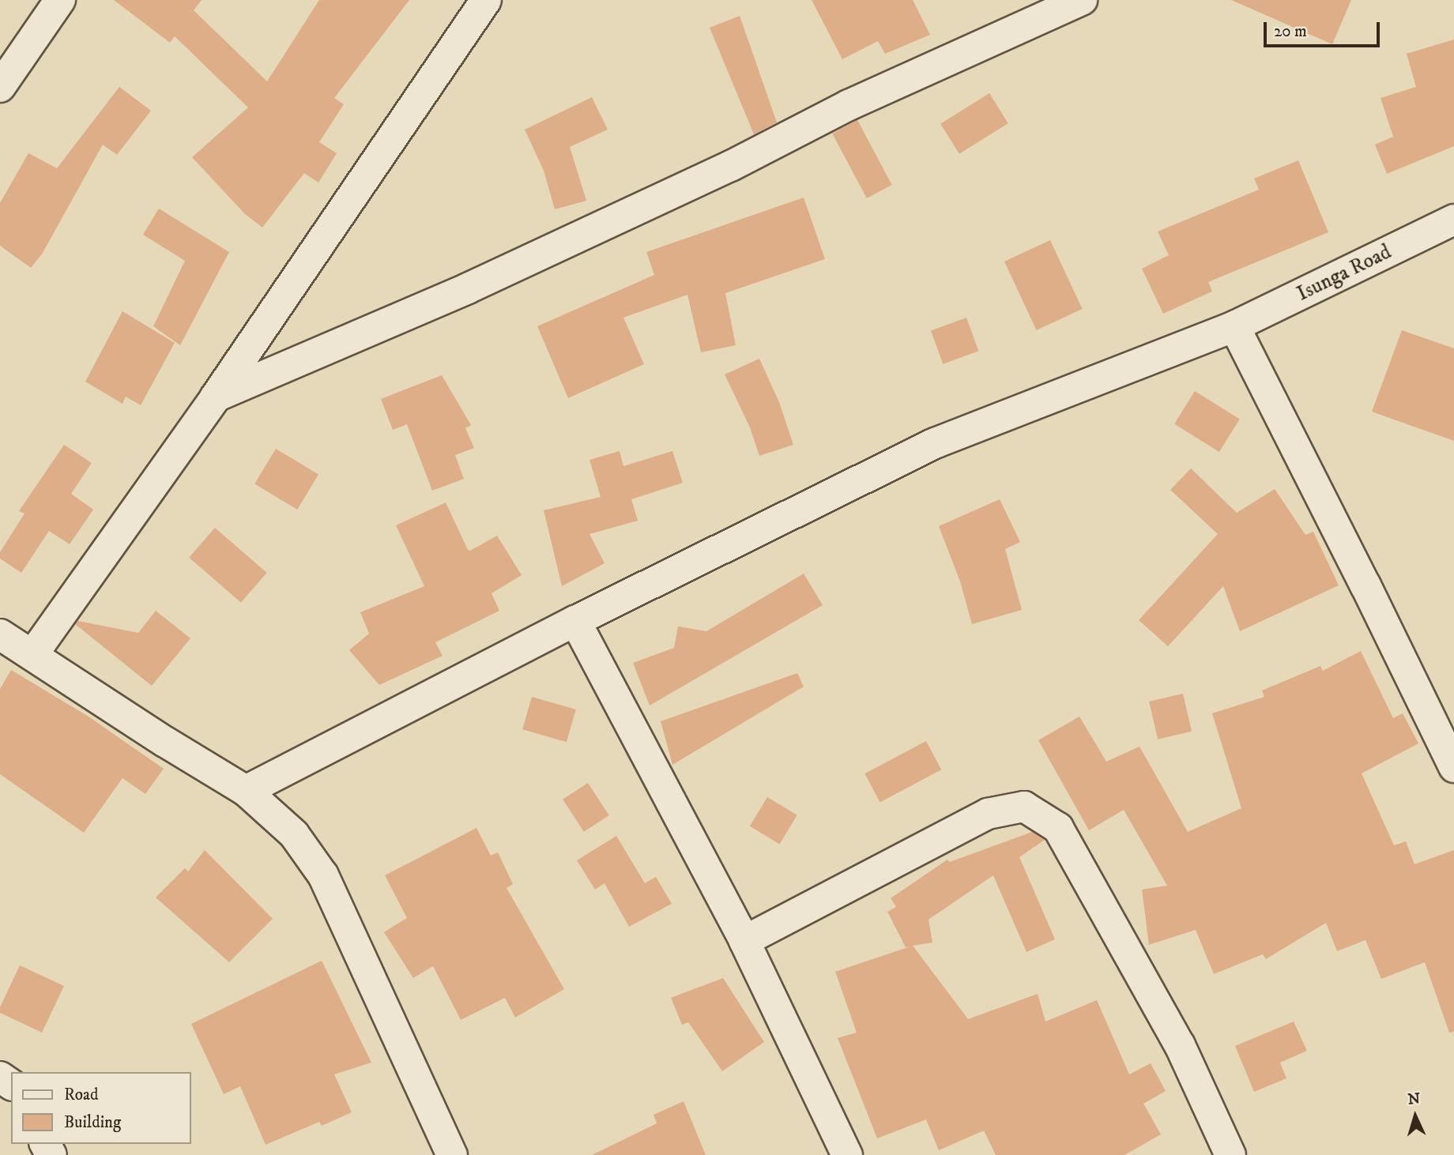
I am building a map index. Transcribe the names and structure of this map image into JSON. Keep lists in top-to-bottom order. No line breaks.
{"streets":{"street":["Isunga Road"]},"legend":["Road","Building"],"scale_bar":"20 m","north":"top"}
